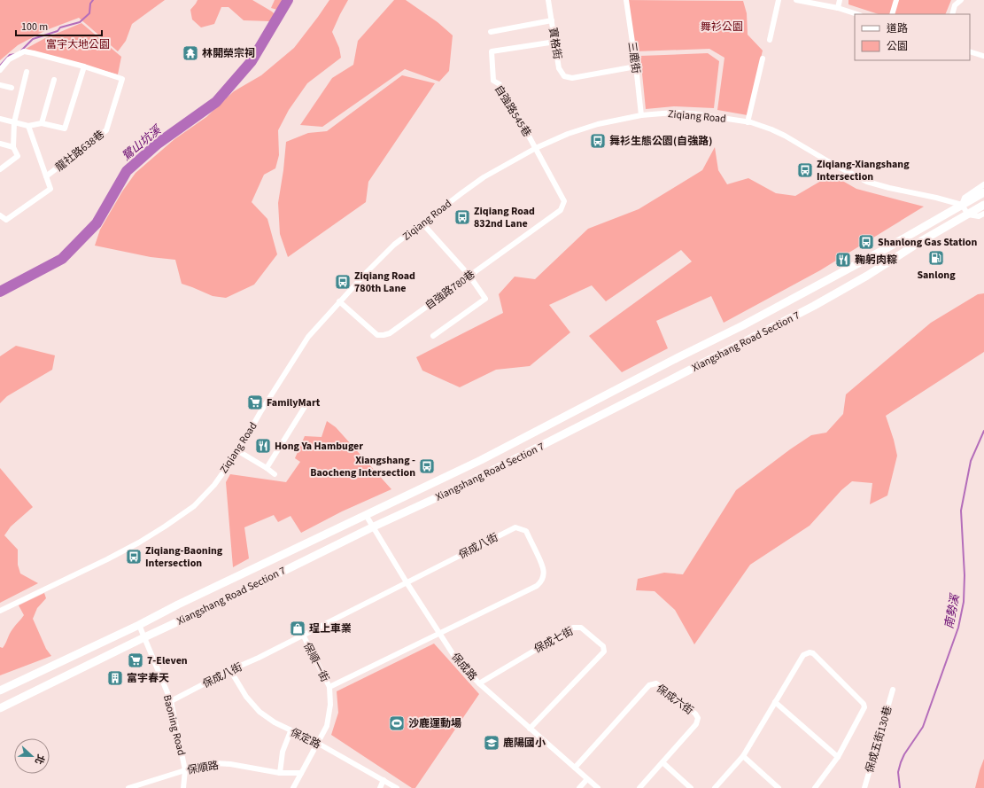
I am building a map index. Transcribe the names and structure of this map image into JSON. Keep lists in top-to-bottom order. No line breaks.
{"streets":{"main road":["Xiangshang Road Section 7"],"street":["寶格街","三鹿街","自強路545巷","Ziqiang Road","龍社路638巷","自強路780巷","保成八街","保成七街","保順一街","保成路","保成六街","Baoning Road","保定路","保成五街130巷","保順路"]},"crossings":[["寶格街","三鹿街"],["寶格街","自強路545巷"],["三鹿街","Ziqiang Road"],["自強路545巷","Ziqiang Road"],["自強路545巷","自強路780巷"],["Ziqiang Road","自強路780巷"],["Ziqiang Road","Xiangshang Road Section 7"],["Xiangshang Road Section 7","保成路"],["Xiangshang Road Section 7","Baoning Road"],["保成八街","保順一街"],["保成八街","保成路"],["保成八街","Baoning Road"],["保成八街","保定路"],["保成七街","保成路"],["保順一街","保定路"],["保順一街","保順路"],["保成路","保成六街"],["Baoning Road","保順路"]],"water":["鷺山坑溪","南勢溪"],"parks":["舞衫公園","富宇大地公園"],"places":{"temple":["林開榮宗祠"],"bus stop":["舞衫生態公園(自強路)","Ziqiang-Xiangshang Intersection","Ziqiang Road 832nd Lane","Shanlong Gas Station","Ziqiang Road 780th Lane","Xiangshang - Baocheng Intersection","Ziqiang-Baoning Intersection"],"fuel station":["Sanlong"],"restaurant":["鞠躬肉粽","Hong Ya Hambuger"],"supermarket":["FamilyMart","7-Eleven"],"shop":["珵上車業"],"building":["富宇春天"],"sports":["沙鹿運動場"],"school or university":["鹿陽國小"]},"legend":["道路","公園"],"scale_bar":"100 m","north":"right"}
